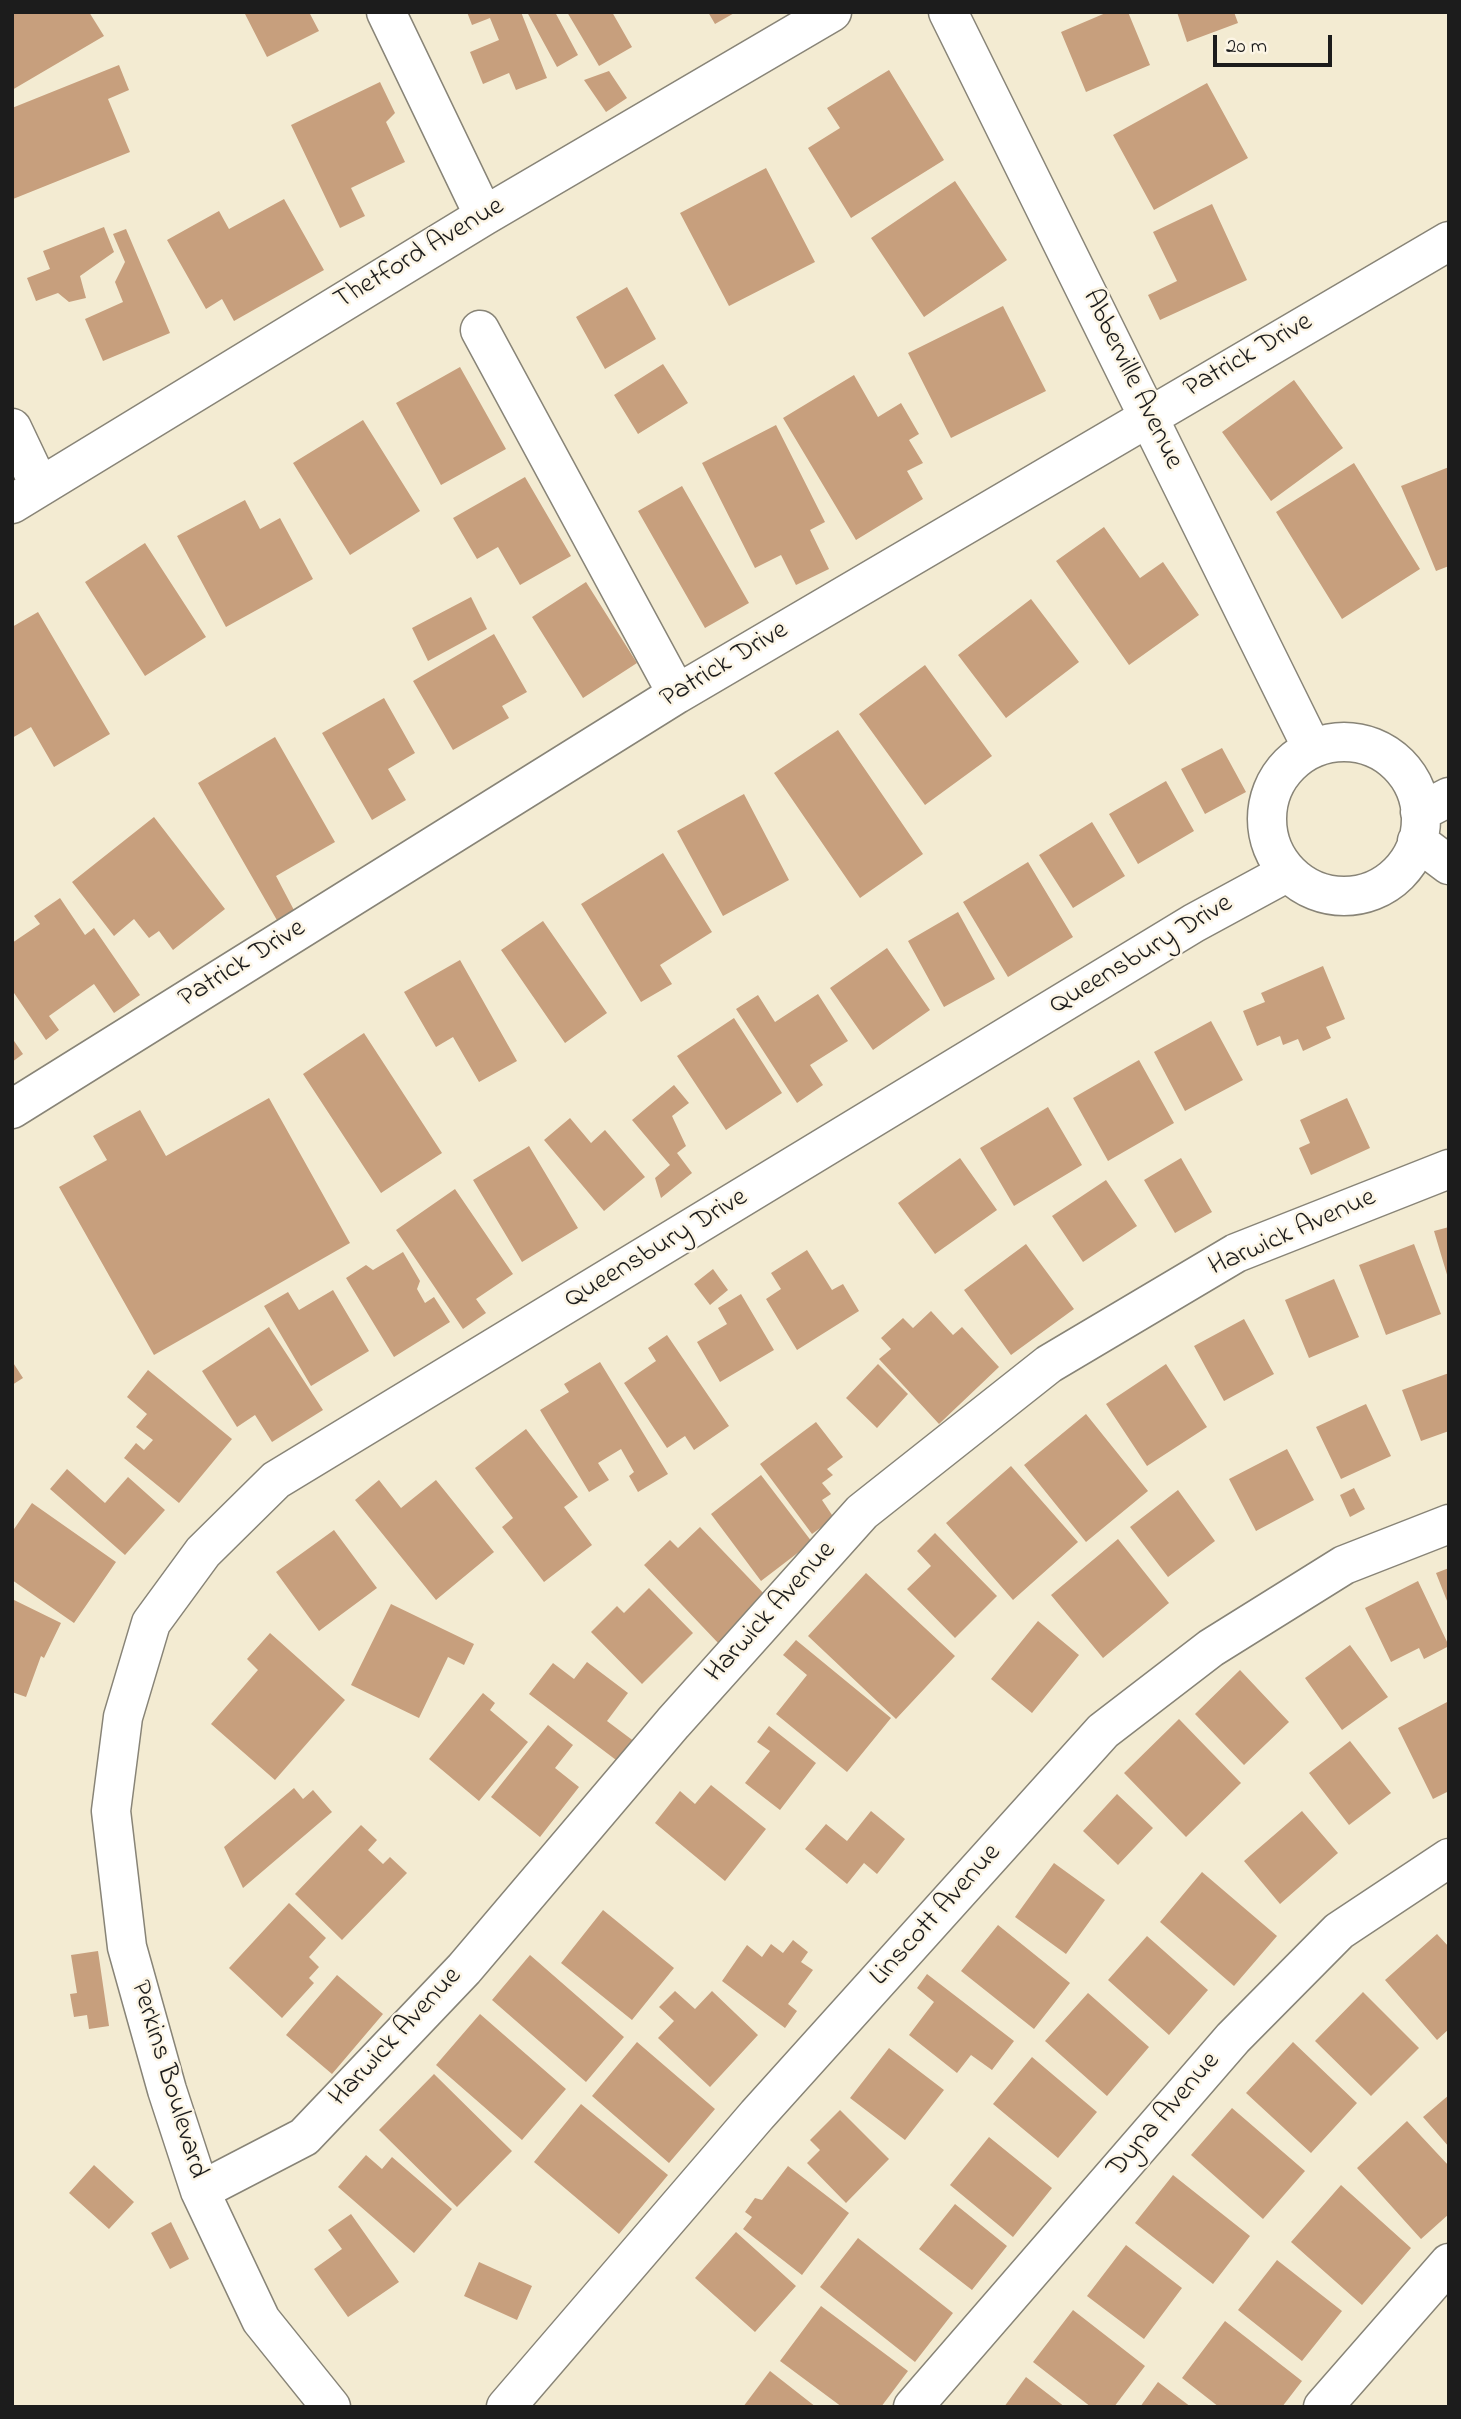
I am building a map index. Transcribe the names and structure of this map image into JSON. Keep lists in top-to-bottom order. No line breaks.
{"streets":{"street":["Thetford Avenue","Patrick Drive","Abberville Avenue","Queensbury Drive","Harwick Avenue","Linscott Avenue","Perkins Boulevard","Dyna Avenue"]},"crossings":[["Patrick Drive","Abberville Avenue"],["Abberville Avenue","Queensbury Drive"],["Queensbury Drive","Perkins Boulevard"],["Harwick Avenue","Perkins Boulevard"]],"scale_bar":"20 m"}
